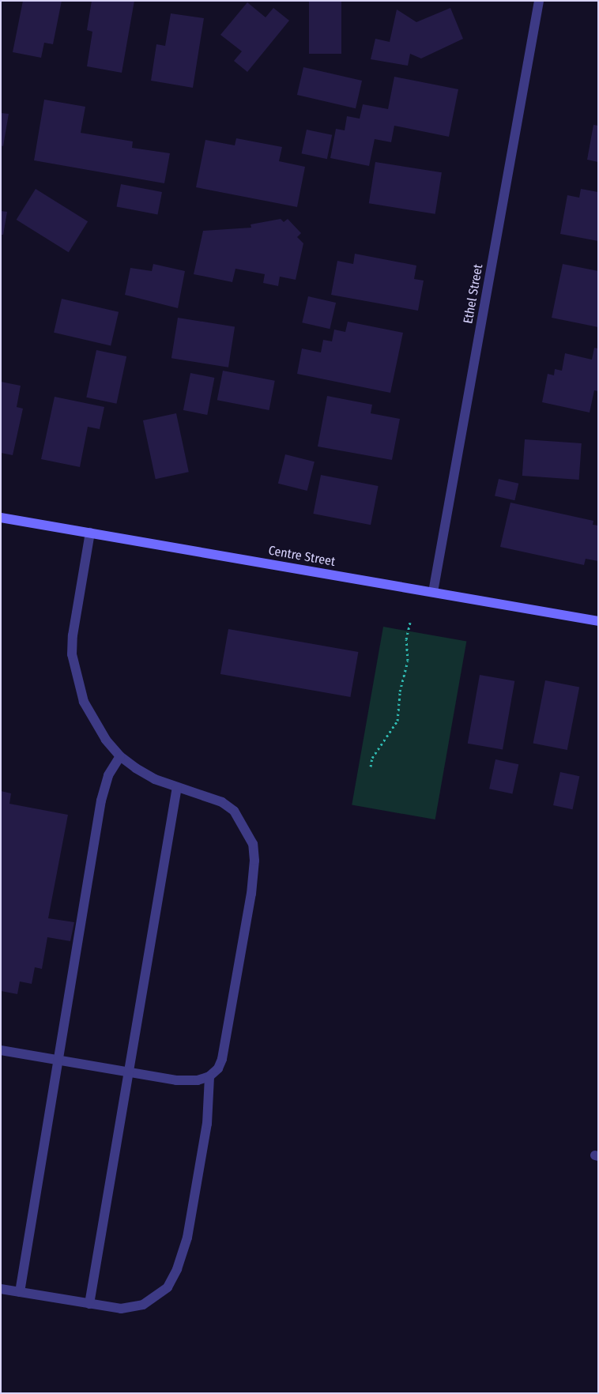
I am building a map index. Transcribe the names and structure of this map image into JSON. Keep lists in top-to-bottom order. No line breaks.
{"streets":{"street":["Ethel Street","Centre Street"]},"crossings":[["Ethel Street","Centre Street"]]}
